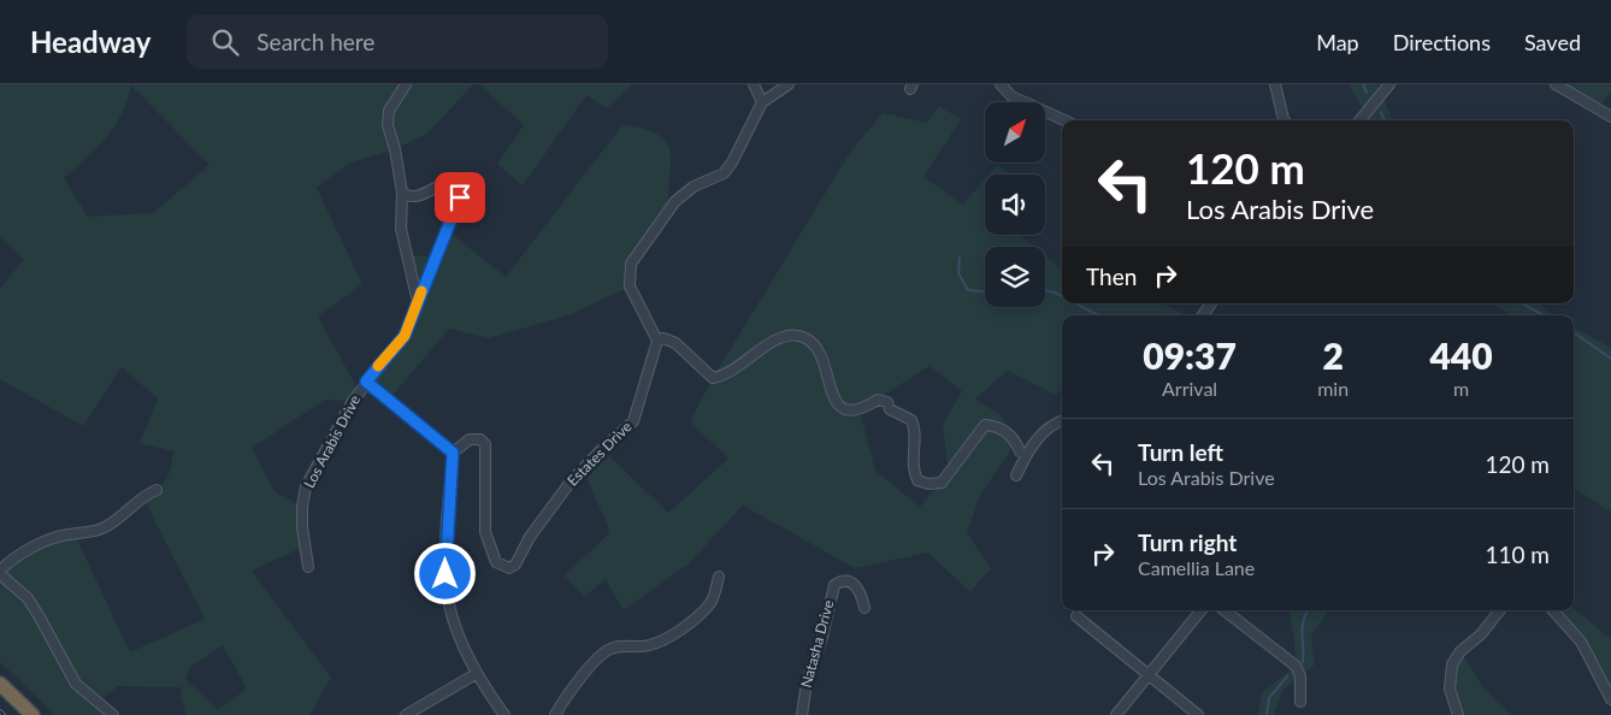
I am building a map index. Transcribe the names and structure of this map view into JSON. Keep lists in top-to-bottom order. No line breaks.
{"streets":{"street":["Los Arabis Drive","Estates Drive","Natasha Drive"]},"crossings":[["Los Arabis Drive","Estates Drive"]],"north":"top right","page":{"header":"Headway","search":"Search here","nav":["Map","Directions","Saved"],"turn":["120 m","Los Arabis Drive"],"then":"Then","eta":["09:37","Arrival","2","min","440","m"],"list":[{"name":"Turn left","note":"Los Arabis Drive","value":"120 m"},{"name":"Turn right","note":"Camellia Lane","value":"110 m"}]}}
